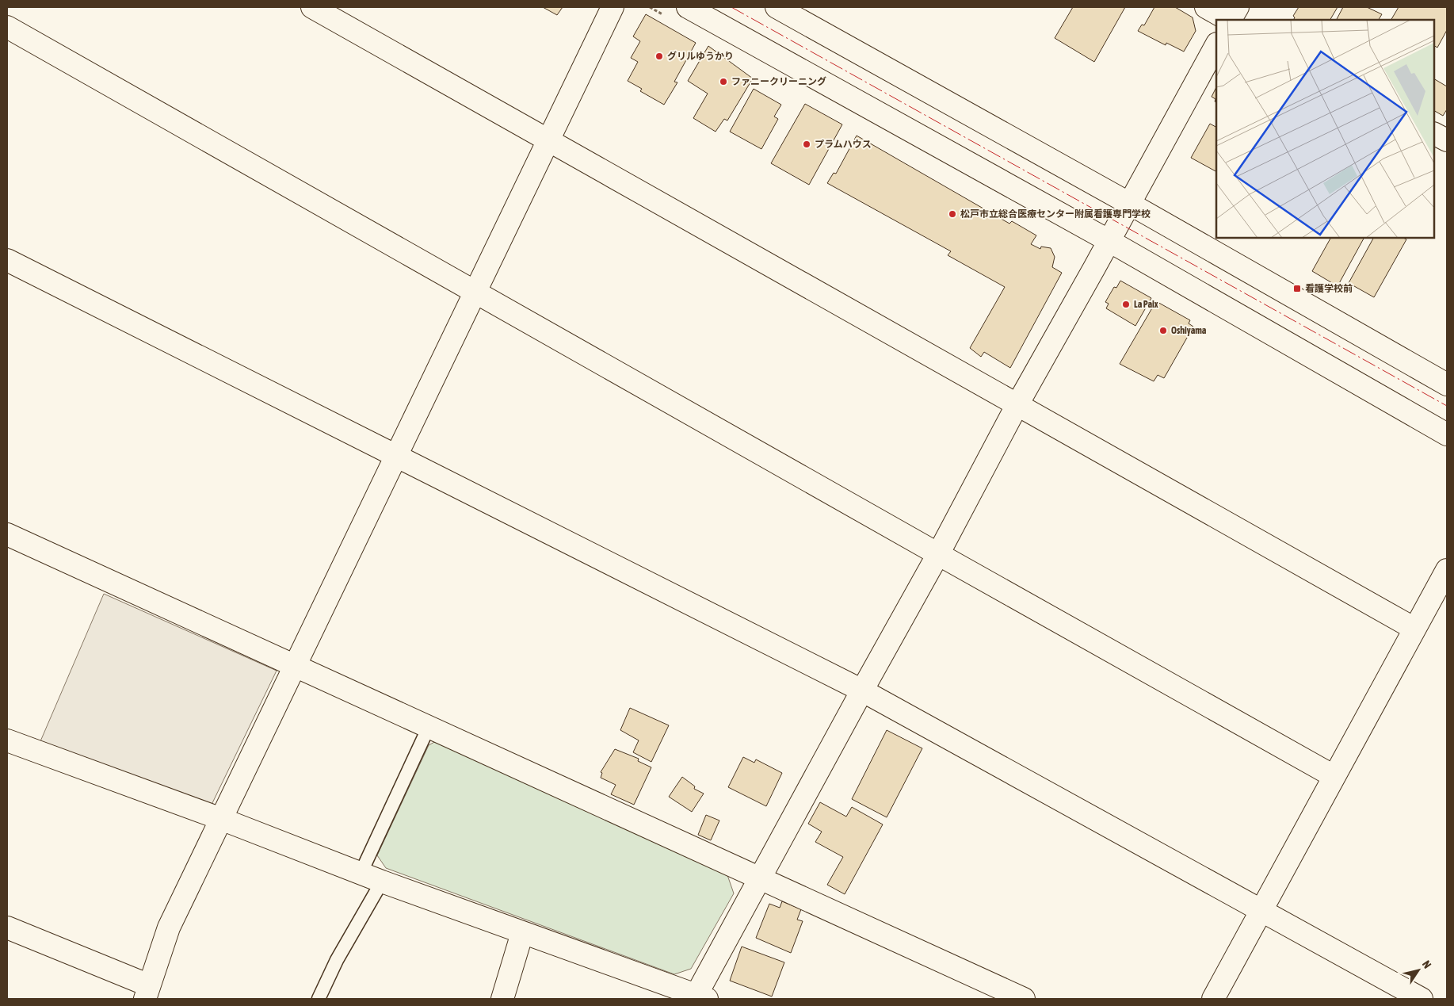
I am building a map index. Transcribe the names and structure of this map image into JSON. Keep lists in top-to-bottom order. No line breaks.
{"places":{"other":["グリルゆうかり","ファニークリーニング","プラムハウス","松戸市立総合医療センター附属看護専門学校","La Paix","Oshiyama"],"transit":["看護学校前"]},"north":"top right"}
